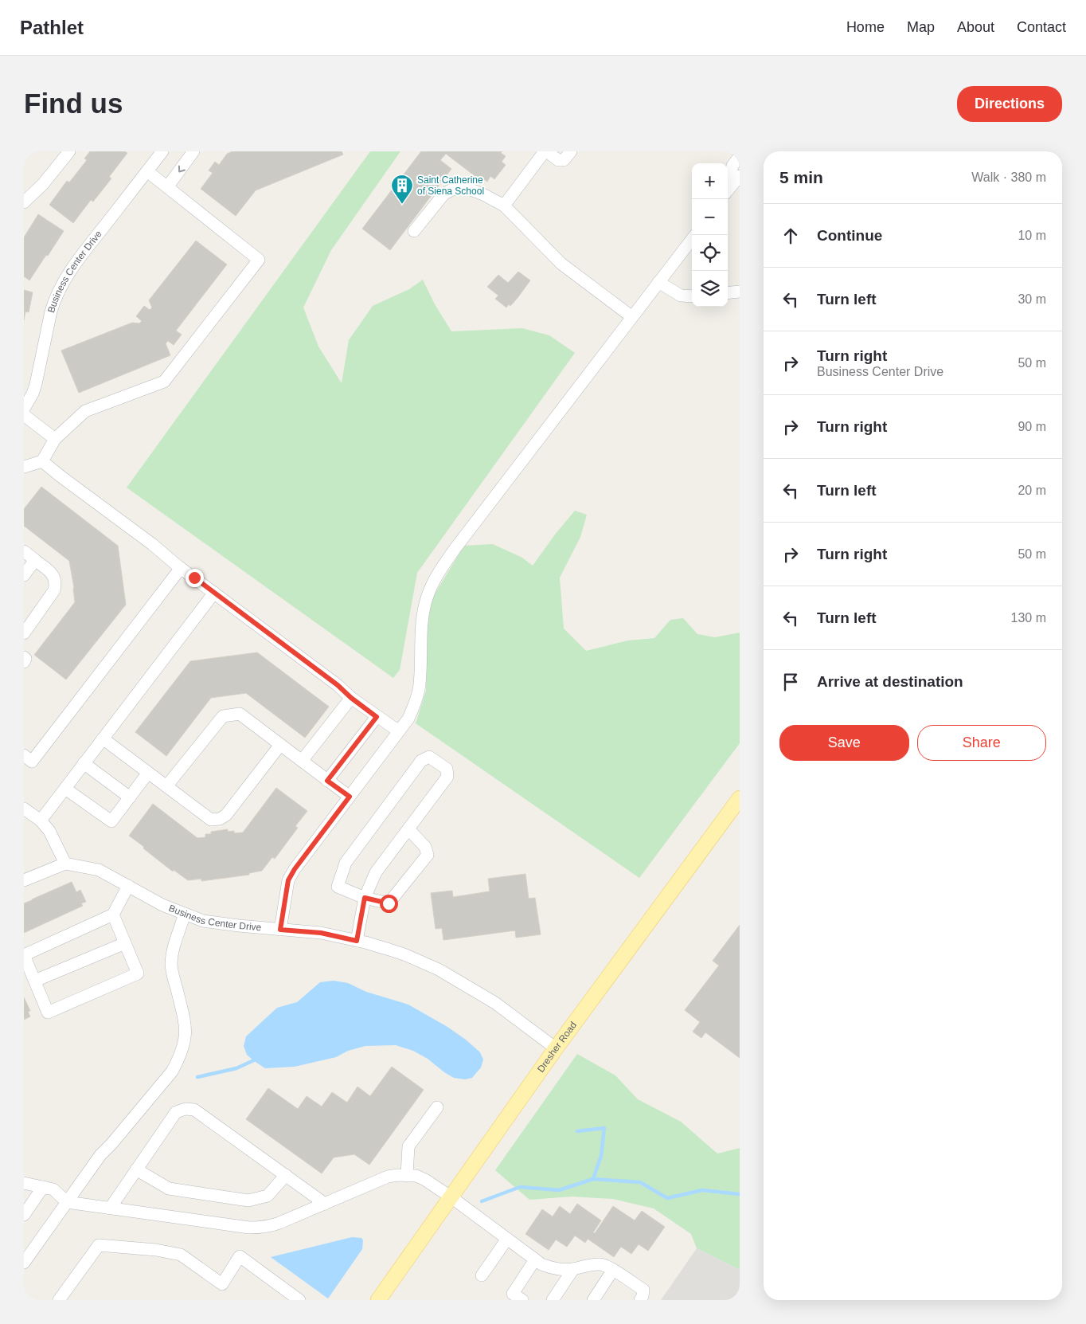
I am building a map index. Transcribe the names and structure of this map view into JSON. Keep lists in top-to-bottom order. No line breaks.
{"streets":{"main road":["Dresher Road"],"street":["Business Center Drive"]},"crossings":[["Business Center Drive","Dresher Road"]],"places":{"building":["Saint Catherine of Siena School"]},"page":{"header":"Pathlet","nav":["Home","Map","About","Contact"],"buttons":["Directions",["Save","Share"]],"title":"Find us","heading":["5 min","Walk · 380 m"],"map_buttons":["+","−"],"list":[["Continue","10 m"],["Turn left","30 m"],["Turn right","Business Center Drive","50 m"],["Turn right","90 m"],["Turn left","20 m"],["Turn right","50 m"],["Turn left","130 m"],"Arrive at destination"]}}
